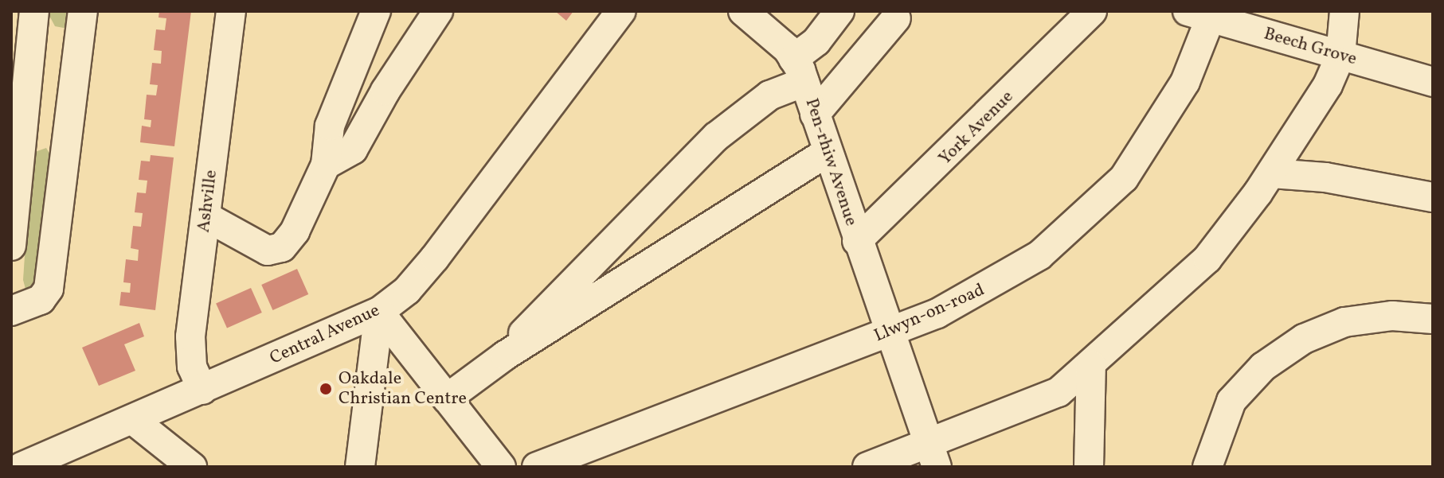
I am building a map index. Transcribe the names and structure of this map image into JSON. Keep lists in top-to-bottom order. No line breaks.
{"streets":{"street":["Beech Grove","York Avenue","Pen-rhiw Avenue","Ashville","Llwyn-on-road","Central Avenue"]},"crossings":[["Beech Grove","Llwyn-on-road"],["York Avenue","Pen-rhiw Avenue"],["Pen-rhiw Avenue","Llwyn-on-road"],["Ashville","Central Avenue"]],"places":["Oakdale Christian Centre"]}
